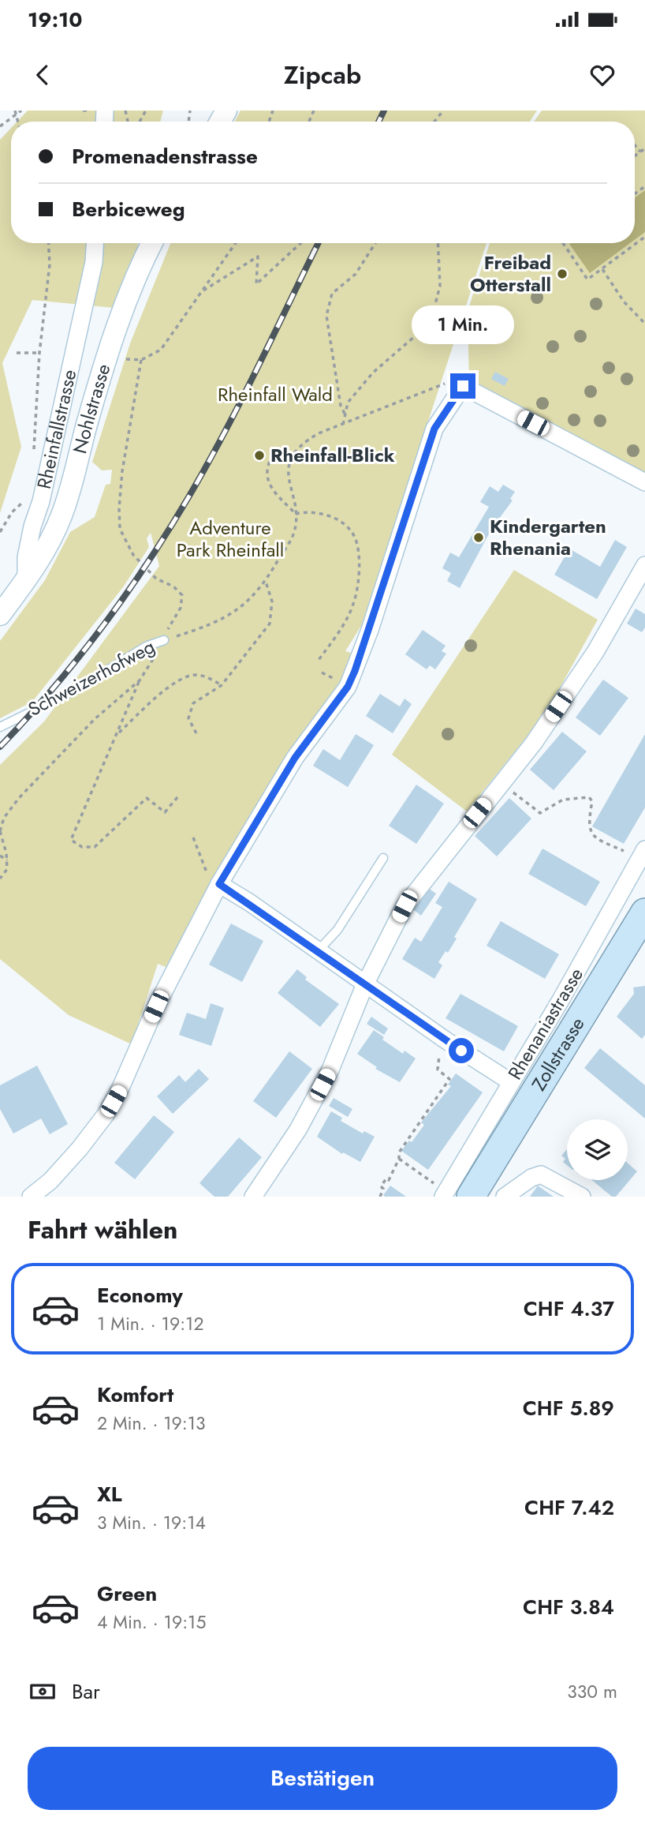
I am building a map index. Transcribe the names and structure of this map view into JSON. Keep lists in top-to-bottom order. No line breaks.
{"streets":{"main road":["Zollstrasse"],"street":["Nohlstrasse","Rheinfallstrasse","Rhenaniastrasse"],"lane":["Schweizerhofweg"]},"crossings":[["Nohlstrasse","Rheinfallstrasse"],["Rhenaniastrasse","Zollstrasse"]],"parks":["Rheinfall Wald","Adventure Park Rheinfall"],"places":["Freibad Otterstall","Rheinfall-Blick","Kindergarten Rhenania"],"page":{"status":"19:10","header":"Zipcab","banner":["Promenadenstrasse","Berbiceweg"],"bubble":"1 Min.","heading":"Fahrt wählen","list":[{"name":"Economy","note":"1 Min. · 19:12","value":"CHF 4.37"},{"name":"Komfort","note":"2 Min. · 19:13","value":"CHF 5.89"},{"name":"XL","note":"3 Min. · 19:14","value":"CHF 7.42"},{"name":"Green","note":"4 Min. · 19:15","value":"CHF 3.84"}],"pay":["Bar","330 m"],"buttons":"Bestätigen"}}
